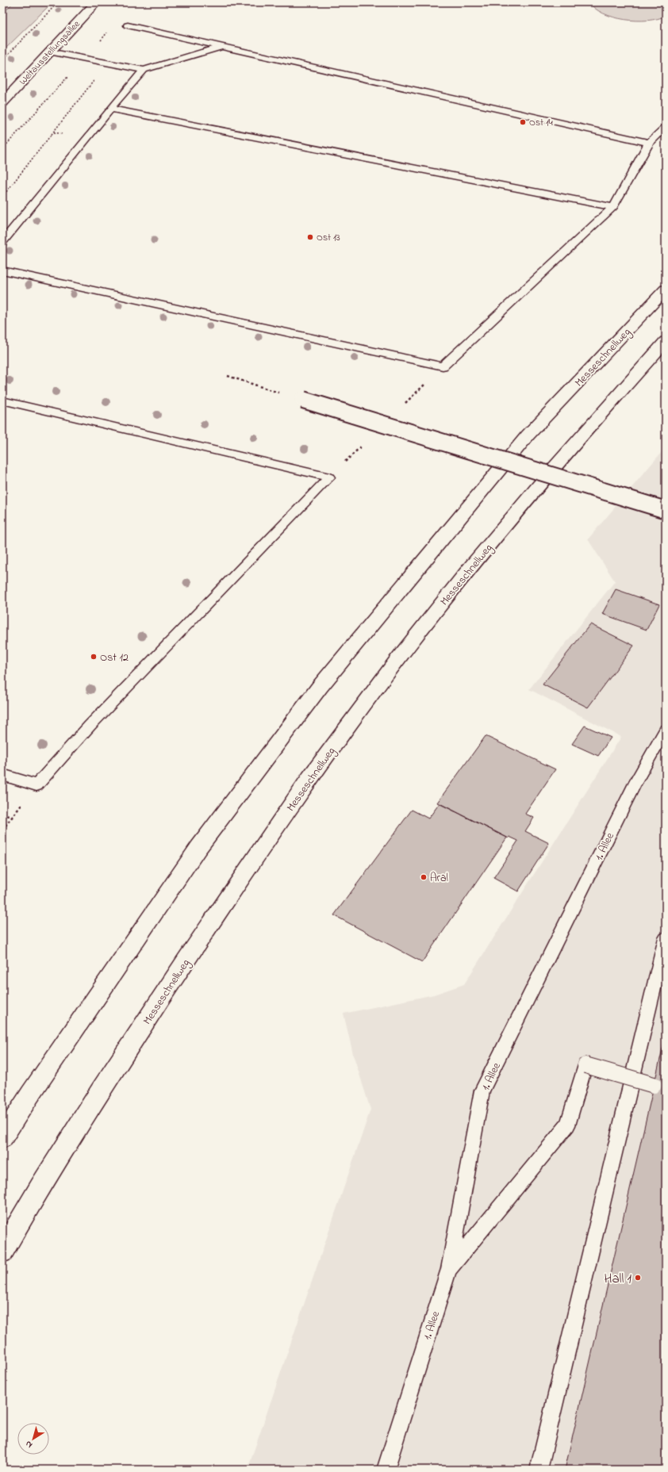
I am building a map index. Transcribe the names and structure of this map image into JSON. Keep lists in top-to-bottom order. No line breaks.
{"streets":{"main road":["Weltausstellungsallee","Messeschnellweg"],"lane":["1. Allee"]},"places":["Ost 14","Ost 13","Ost 12","Aral","Hall 1"],"north":"bottom left"}
